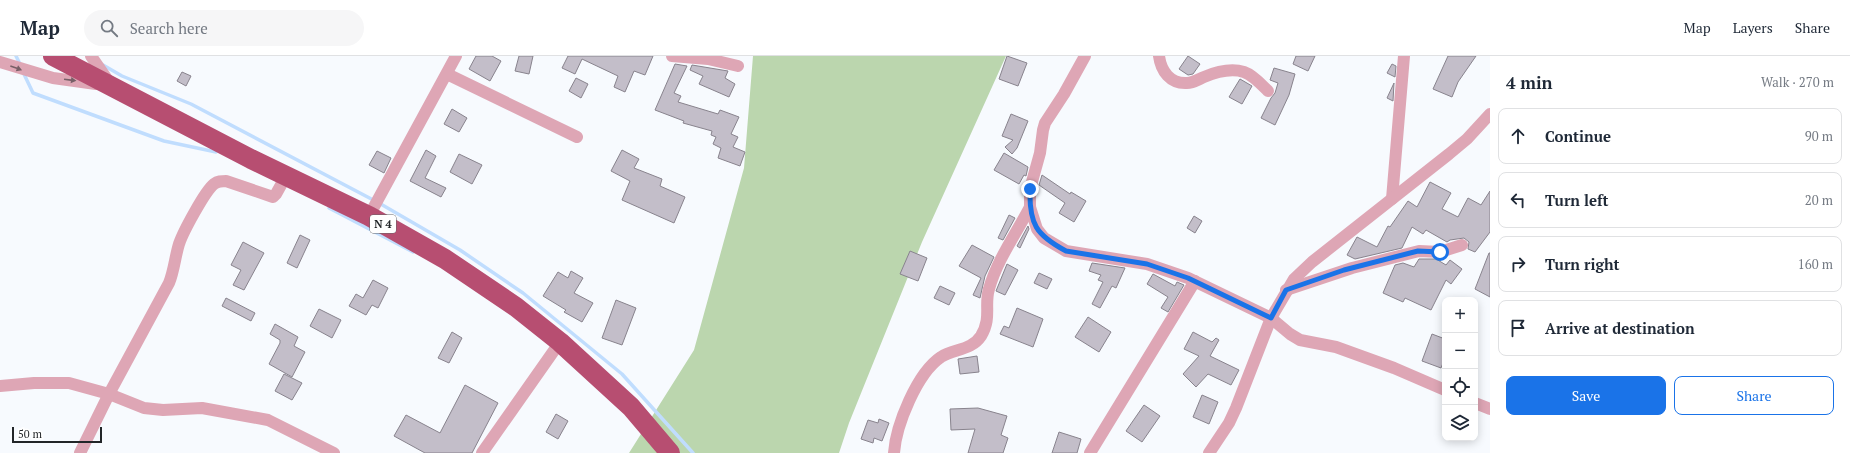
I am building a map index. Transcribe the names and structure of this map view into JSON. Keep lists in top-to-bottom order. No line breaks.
{"streets":{"highway":["N 4"]},"scale_bar":"50 m","page":{"header":"Map","search":"Search here","nav":["Map","Layers","Share"],"heading":["4 min","Walk · 270 m"],"list":[["Continue","90 m"],["Turn left","20 m"],["Turn right","160 m"],"Arrive at destination"],"map_buttons":["+","−"],"buttons":["Save","Share"],"scale":"50 m"}}
